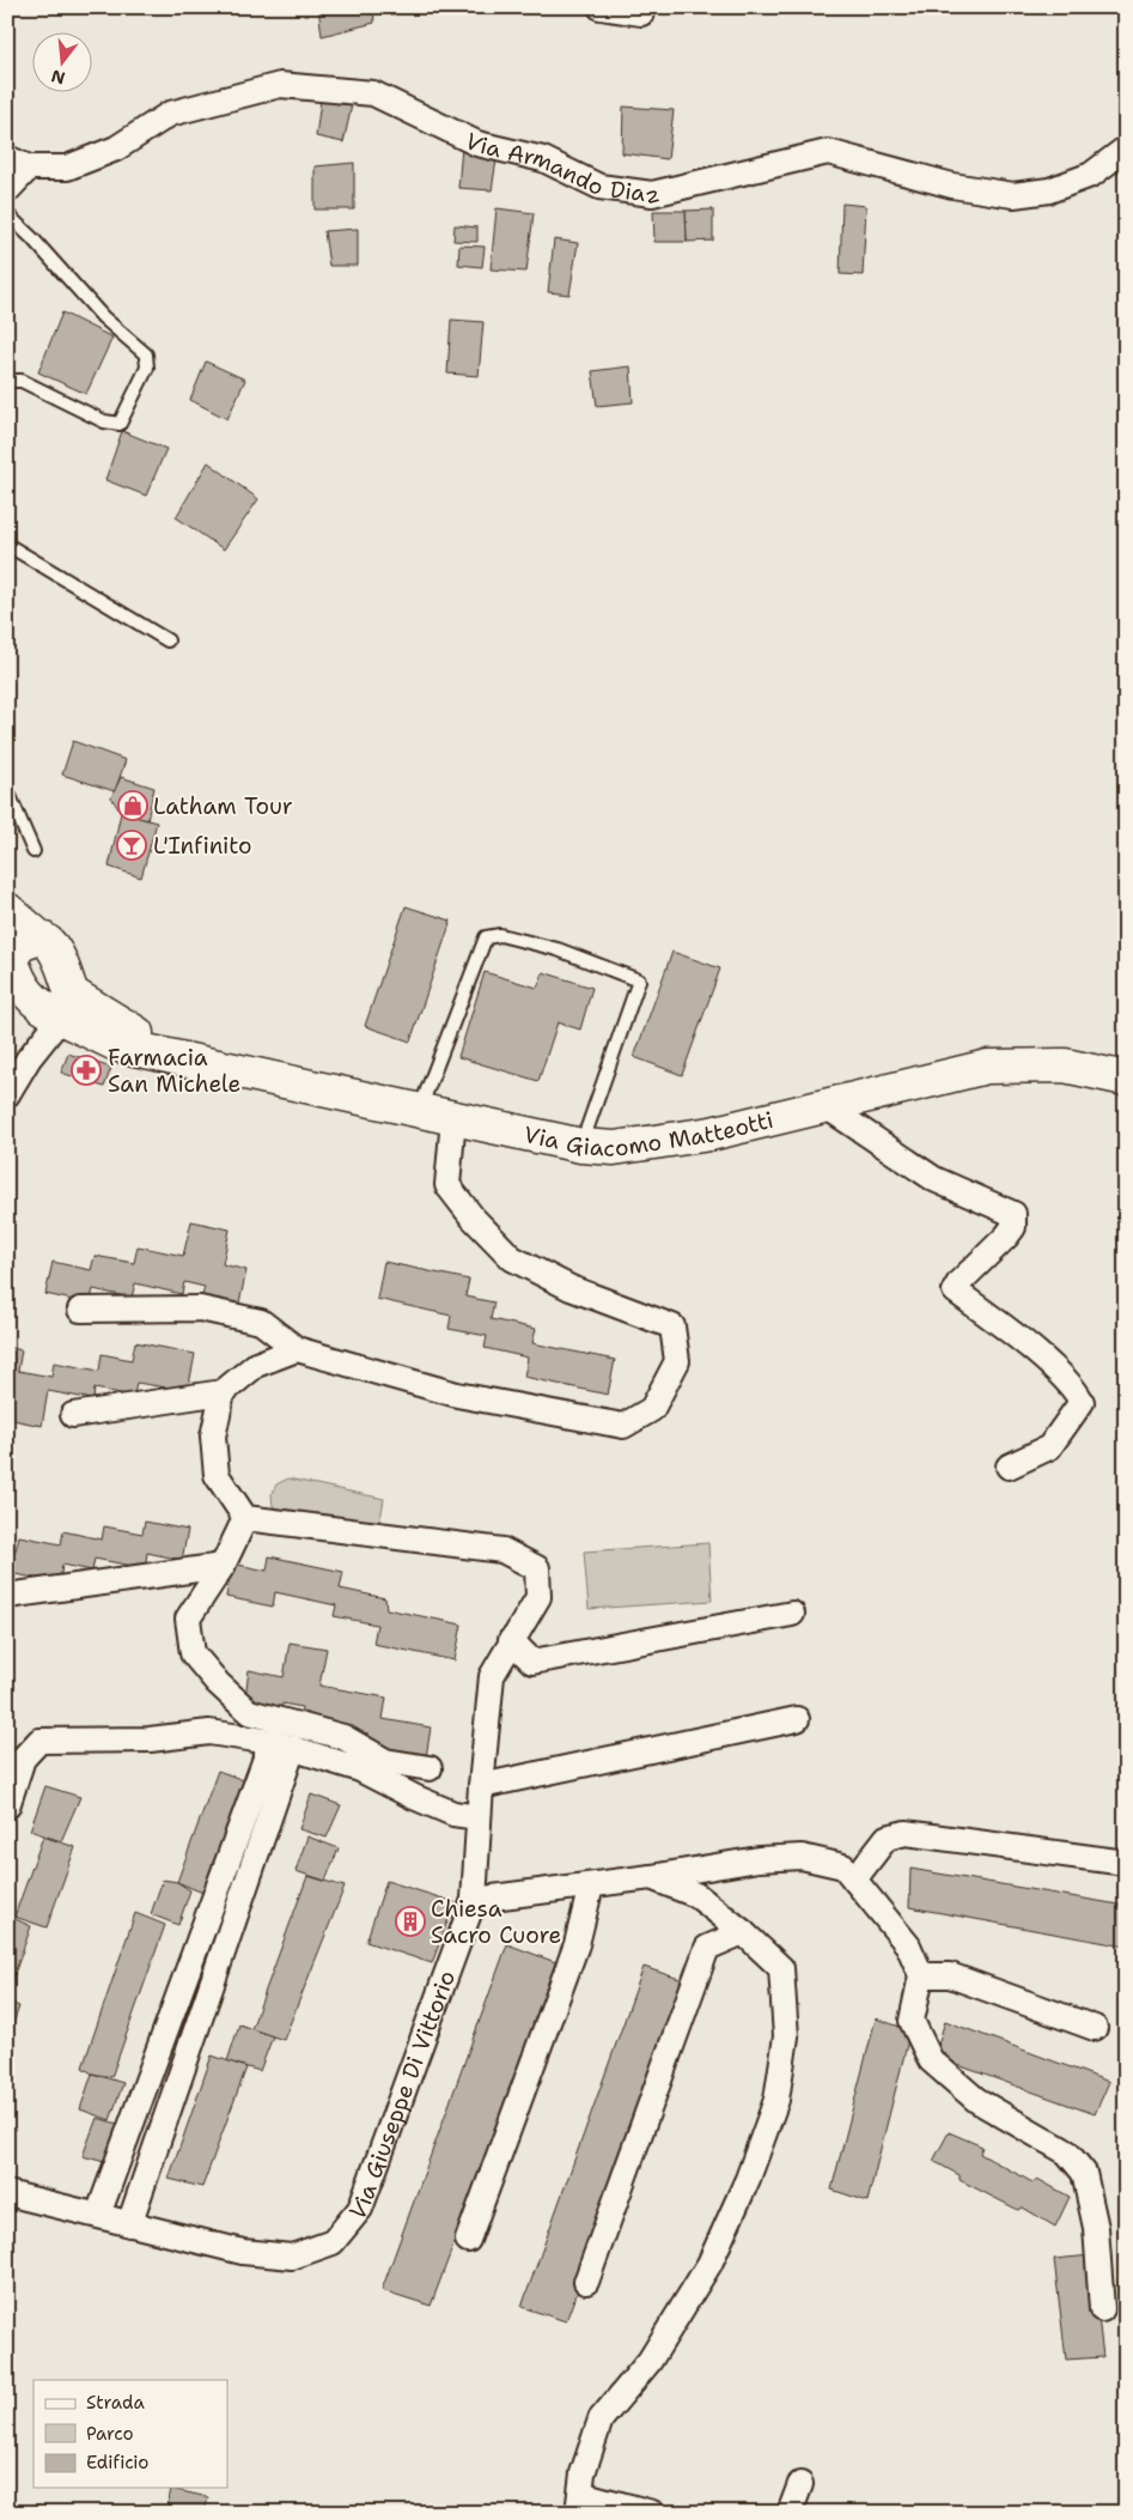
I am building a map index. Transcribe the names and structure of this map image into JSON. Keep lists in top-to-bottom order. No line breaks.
{"streets":{"street":["Via Armando Diaz","Via Giacomo Matteotti","Via Giuseppe Di Vittorio"]},"places":{"shop":["Latham Tour"],"bar":["L'Infinito"],"pharmacy":["Farmacia San Michele"],"building":["Chiesa Sacro Cuore"]},"legend":["Strada","Parco","Edificio"],"north":"bottom"}
